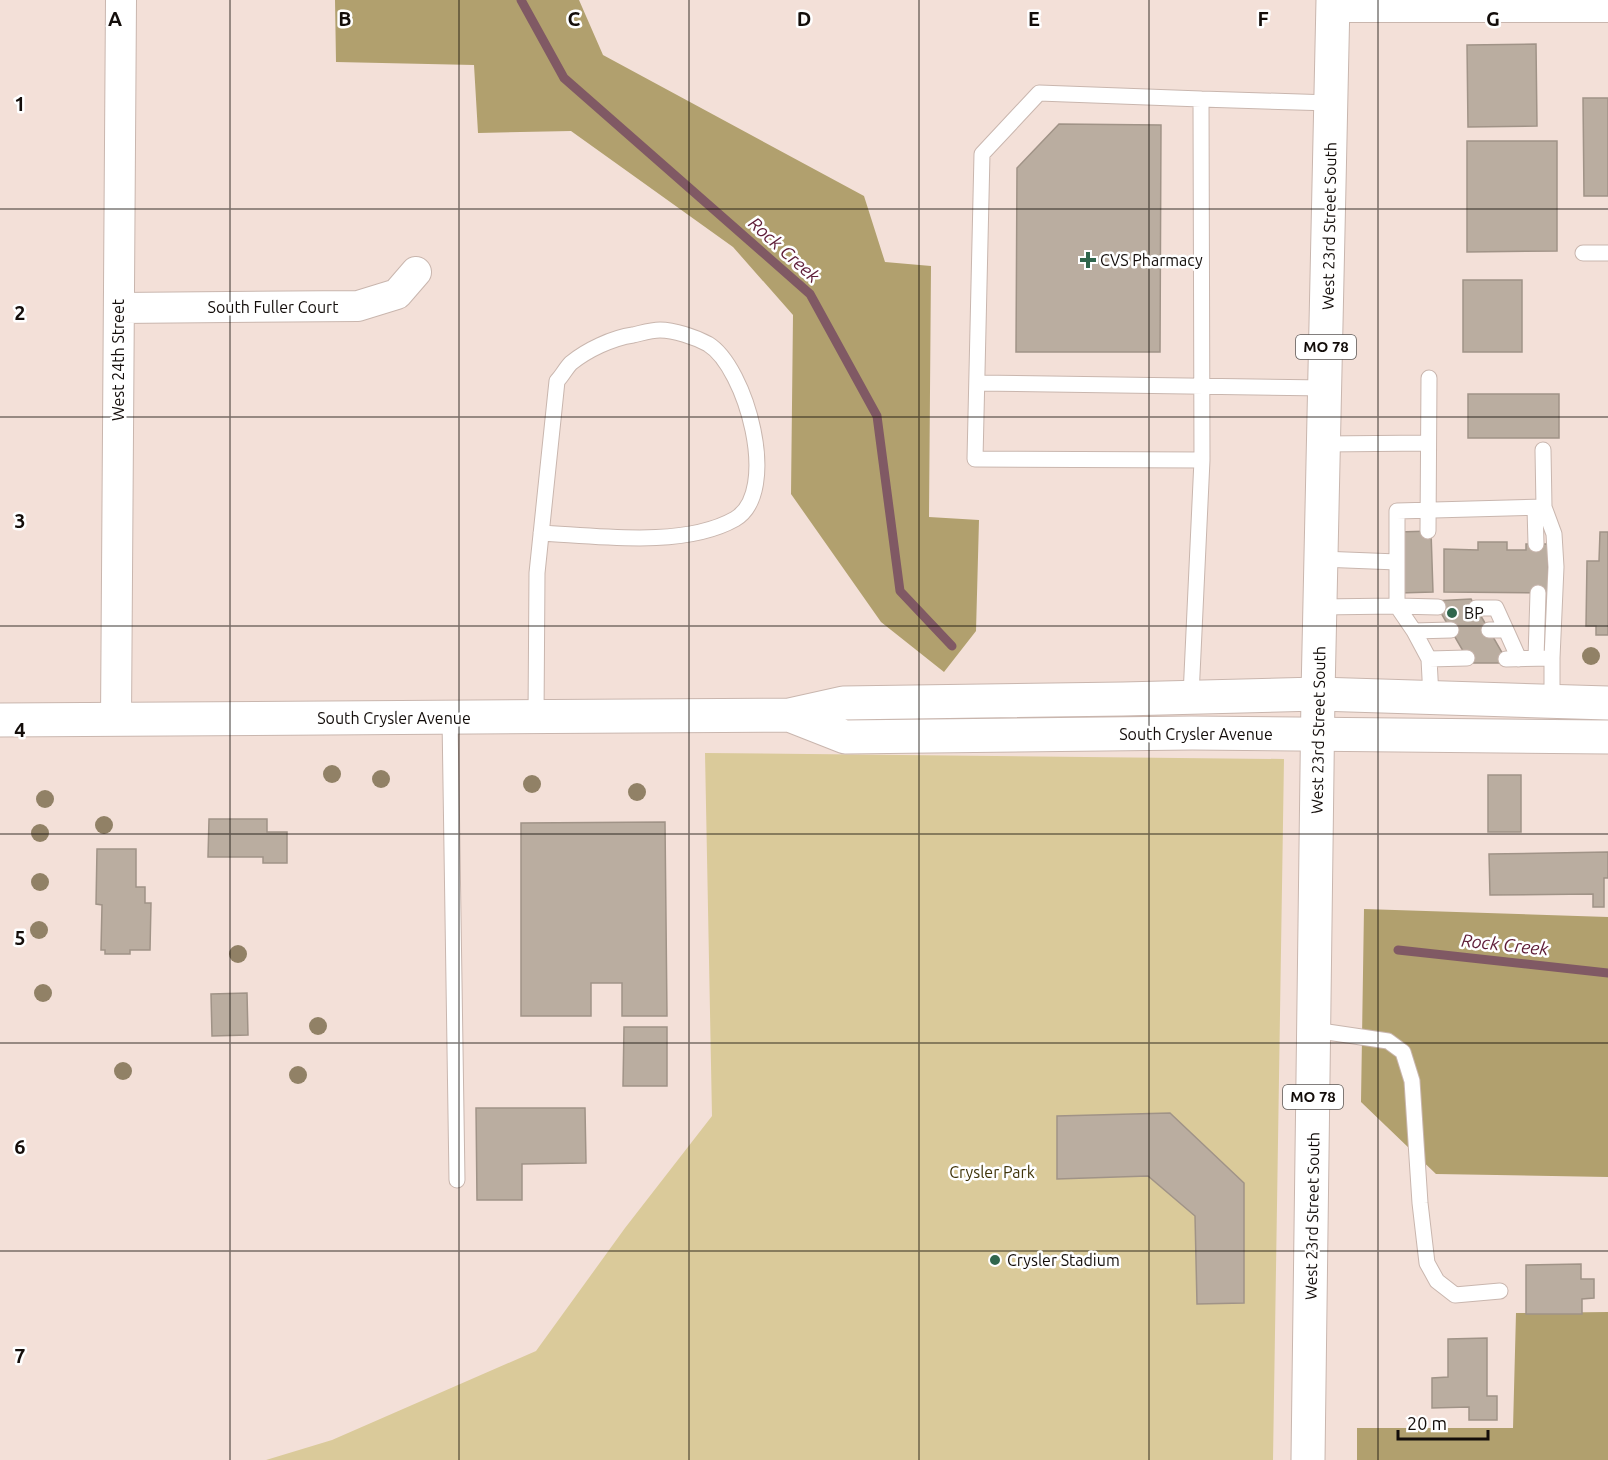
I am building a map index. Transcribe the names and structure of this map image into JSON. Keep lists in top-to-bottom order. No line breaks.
{"streets":{"main road":["West 23rd Street South","MO 78","South Crysler Avenue"],"street":["South Fuller Court","West 24th Street"]},"crossings":[["West 23rd Street South","South Crysler Avenue"],["South Fuller Court","West 24th Street"],["West 24th Street","South Crysler Avenue"]],"water":["Rock Creek"],"parks":["Crysler Park"],"places":{"health":["CVS Pharmacy"],"other":["BP","Crysler Stadium"]},"scale_bar":"20 m","grid":{"columns":["A","B","C","D","E","F","G"],"rows":["1","2","3","4","5","6","7"]}}
